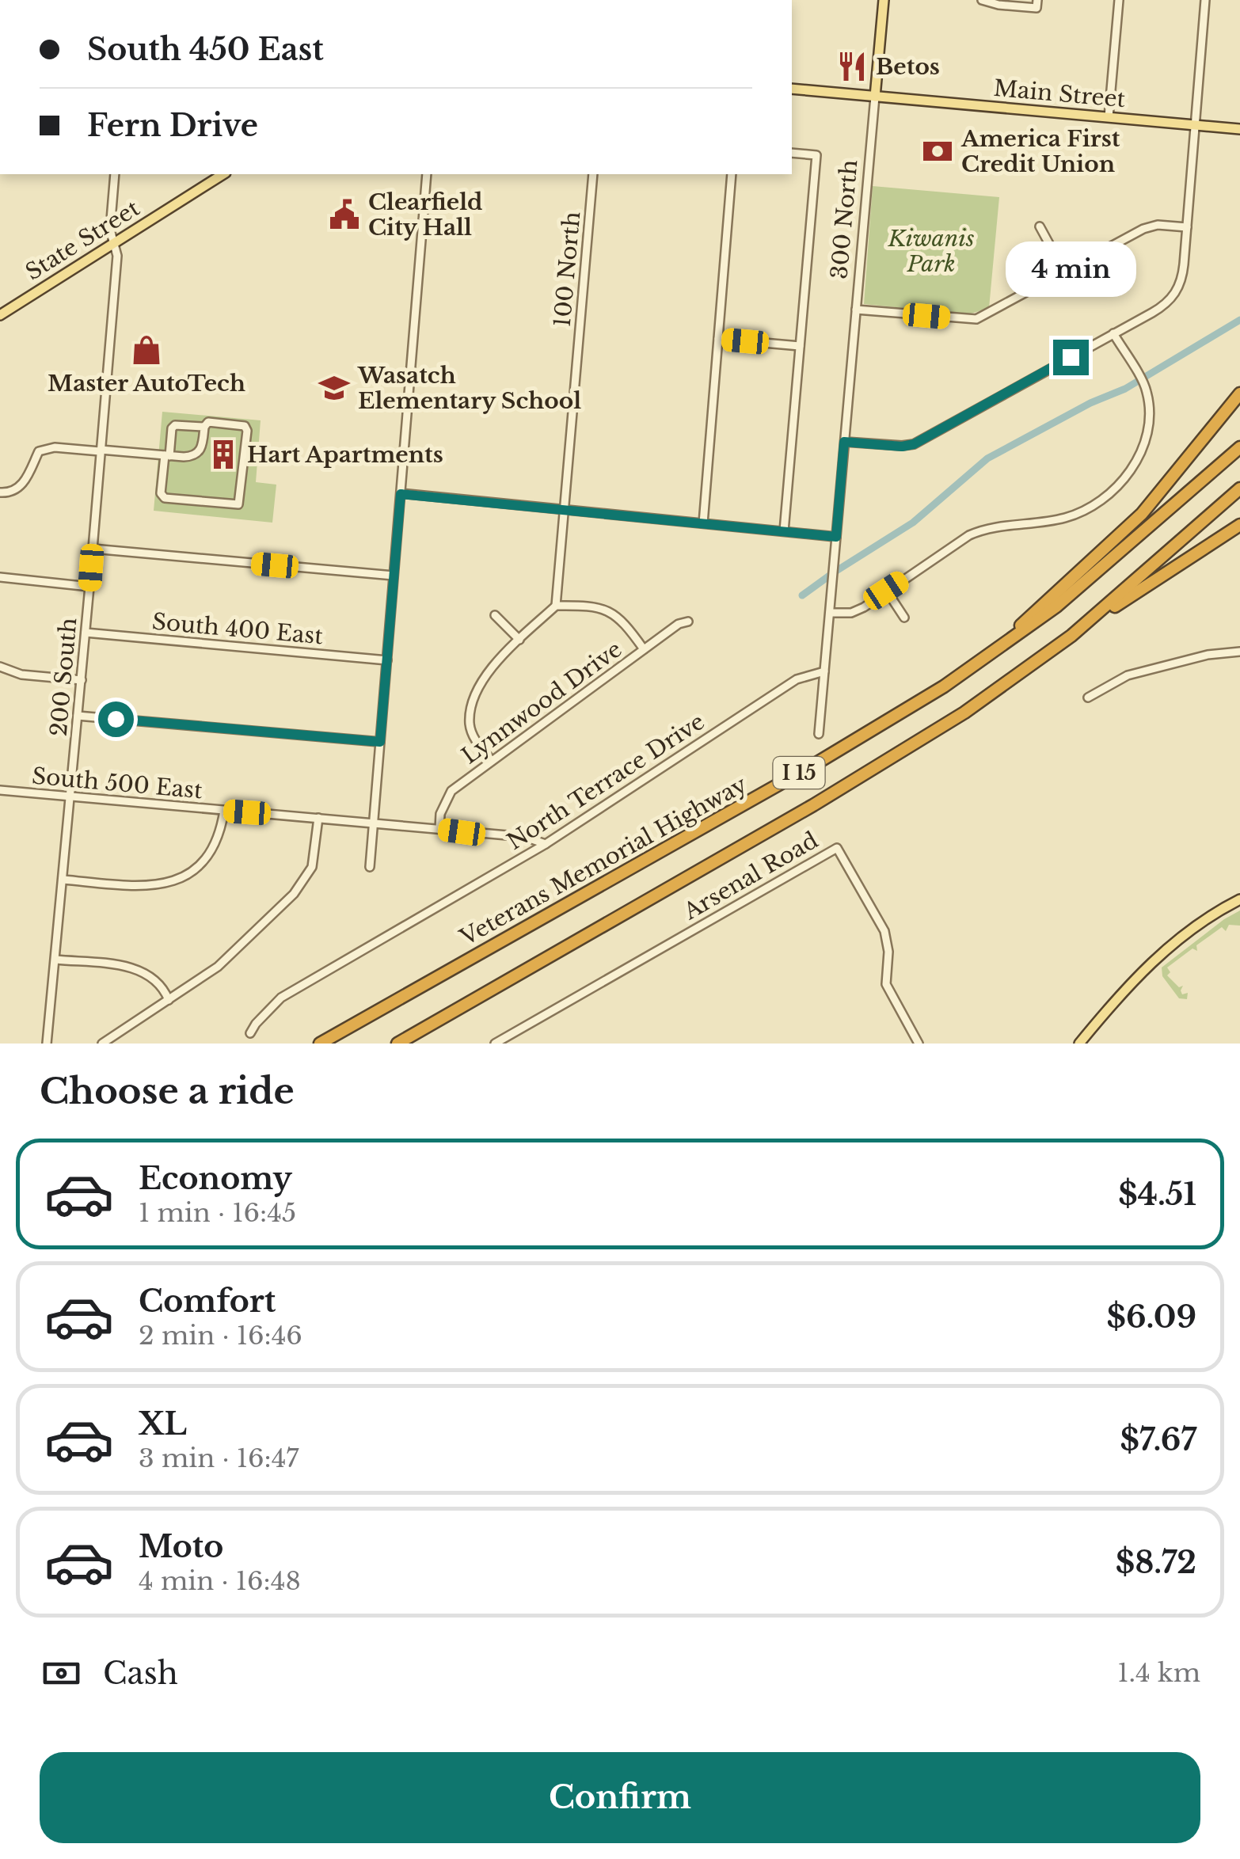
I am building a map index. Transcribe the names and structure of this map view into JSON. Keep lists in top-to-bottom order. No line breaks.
{"streets":{"highway":["I 15","Veterans Memorial Highway"],"main road":["Main Street","300 North","State Street"],"street":["100 North","South 400 East","200 South","Lynnwood Drive","North Terrace Drive","South 500 East","Arsenal Road"]},"crossings":[["Main Street","300 North"],["300 North","North Terrace Drive"],["State Street","200 South"],["South 400 East","200 South"],["200 South","South 500 East"],["Lynnwood Drive","South 500 East"],["North Terrace Drive","South 500 East"]],"parks":["Kiwanis Park"],"places":{"restaurant":["Betos"],"bank":["America First Credit Union"],"public building":["Clearfield City Hall"],"shop":["Master AutoTech"],"school or university":["Wasatch Elementary School"],"building":["Hart Apartments"]},"page":{"banner":["South 450 East","Fern Drive"],"bubble":"4 min","heading":"Choose a ride","list":[{"name":"Economy","note":"1 min · 16:45","value":"$4.51"},{"name":"Comfort","note":"2 min · 16:46","value":"$6.09"},{"name":"XL","note":"3 min · 16:47","value":"$7.67"},{"name":"Moto","note":"4 min · 16:48","value":"$8.72"}],"pay":["Cash","1.4 km"],"buttons":"Confirm"}}
